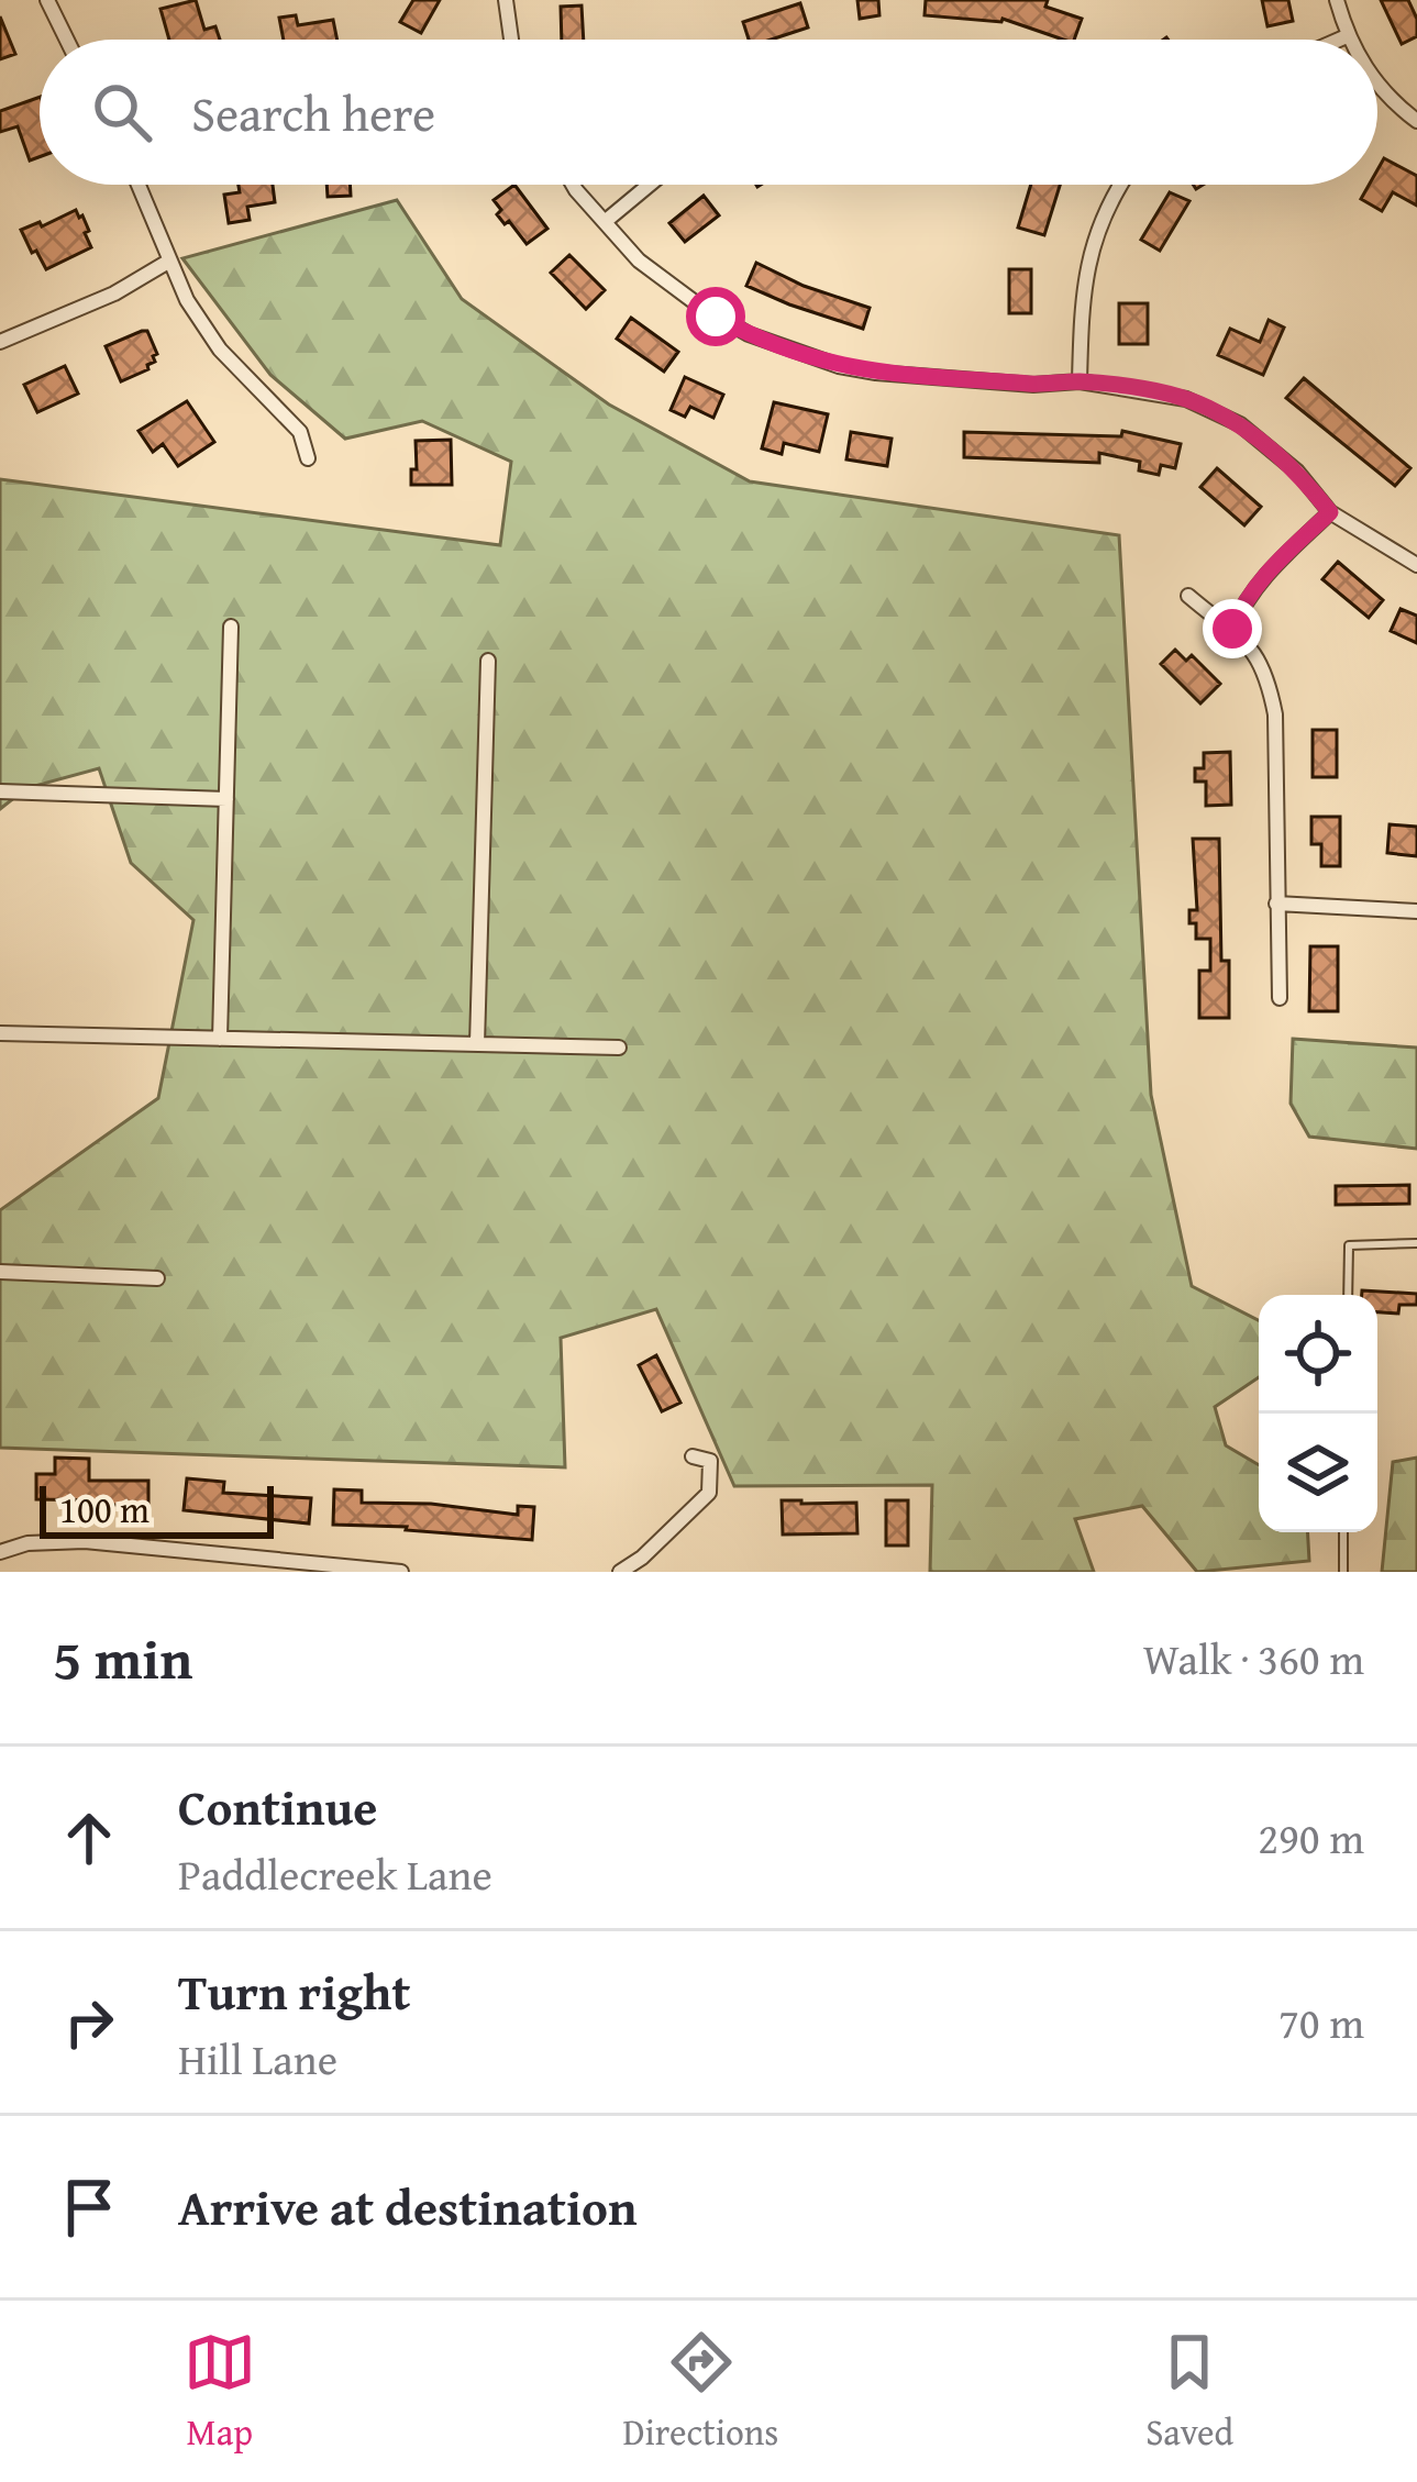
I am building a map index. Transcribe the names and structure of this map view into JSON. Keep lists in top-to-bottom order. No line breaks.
{"scale_bar":"100 m","page":{"search":"Search here","scale":"100 m","heading":["5 min","Walk · 360 m"],"list":[["Continue","Paddlecreek Lane","290 m"],["Turn right","Hill Lane","70 m"],"Arrive at destination"],"nav":["Map","Directions","Saved"]}}
